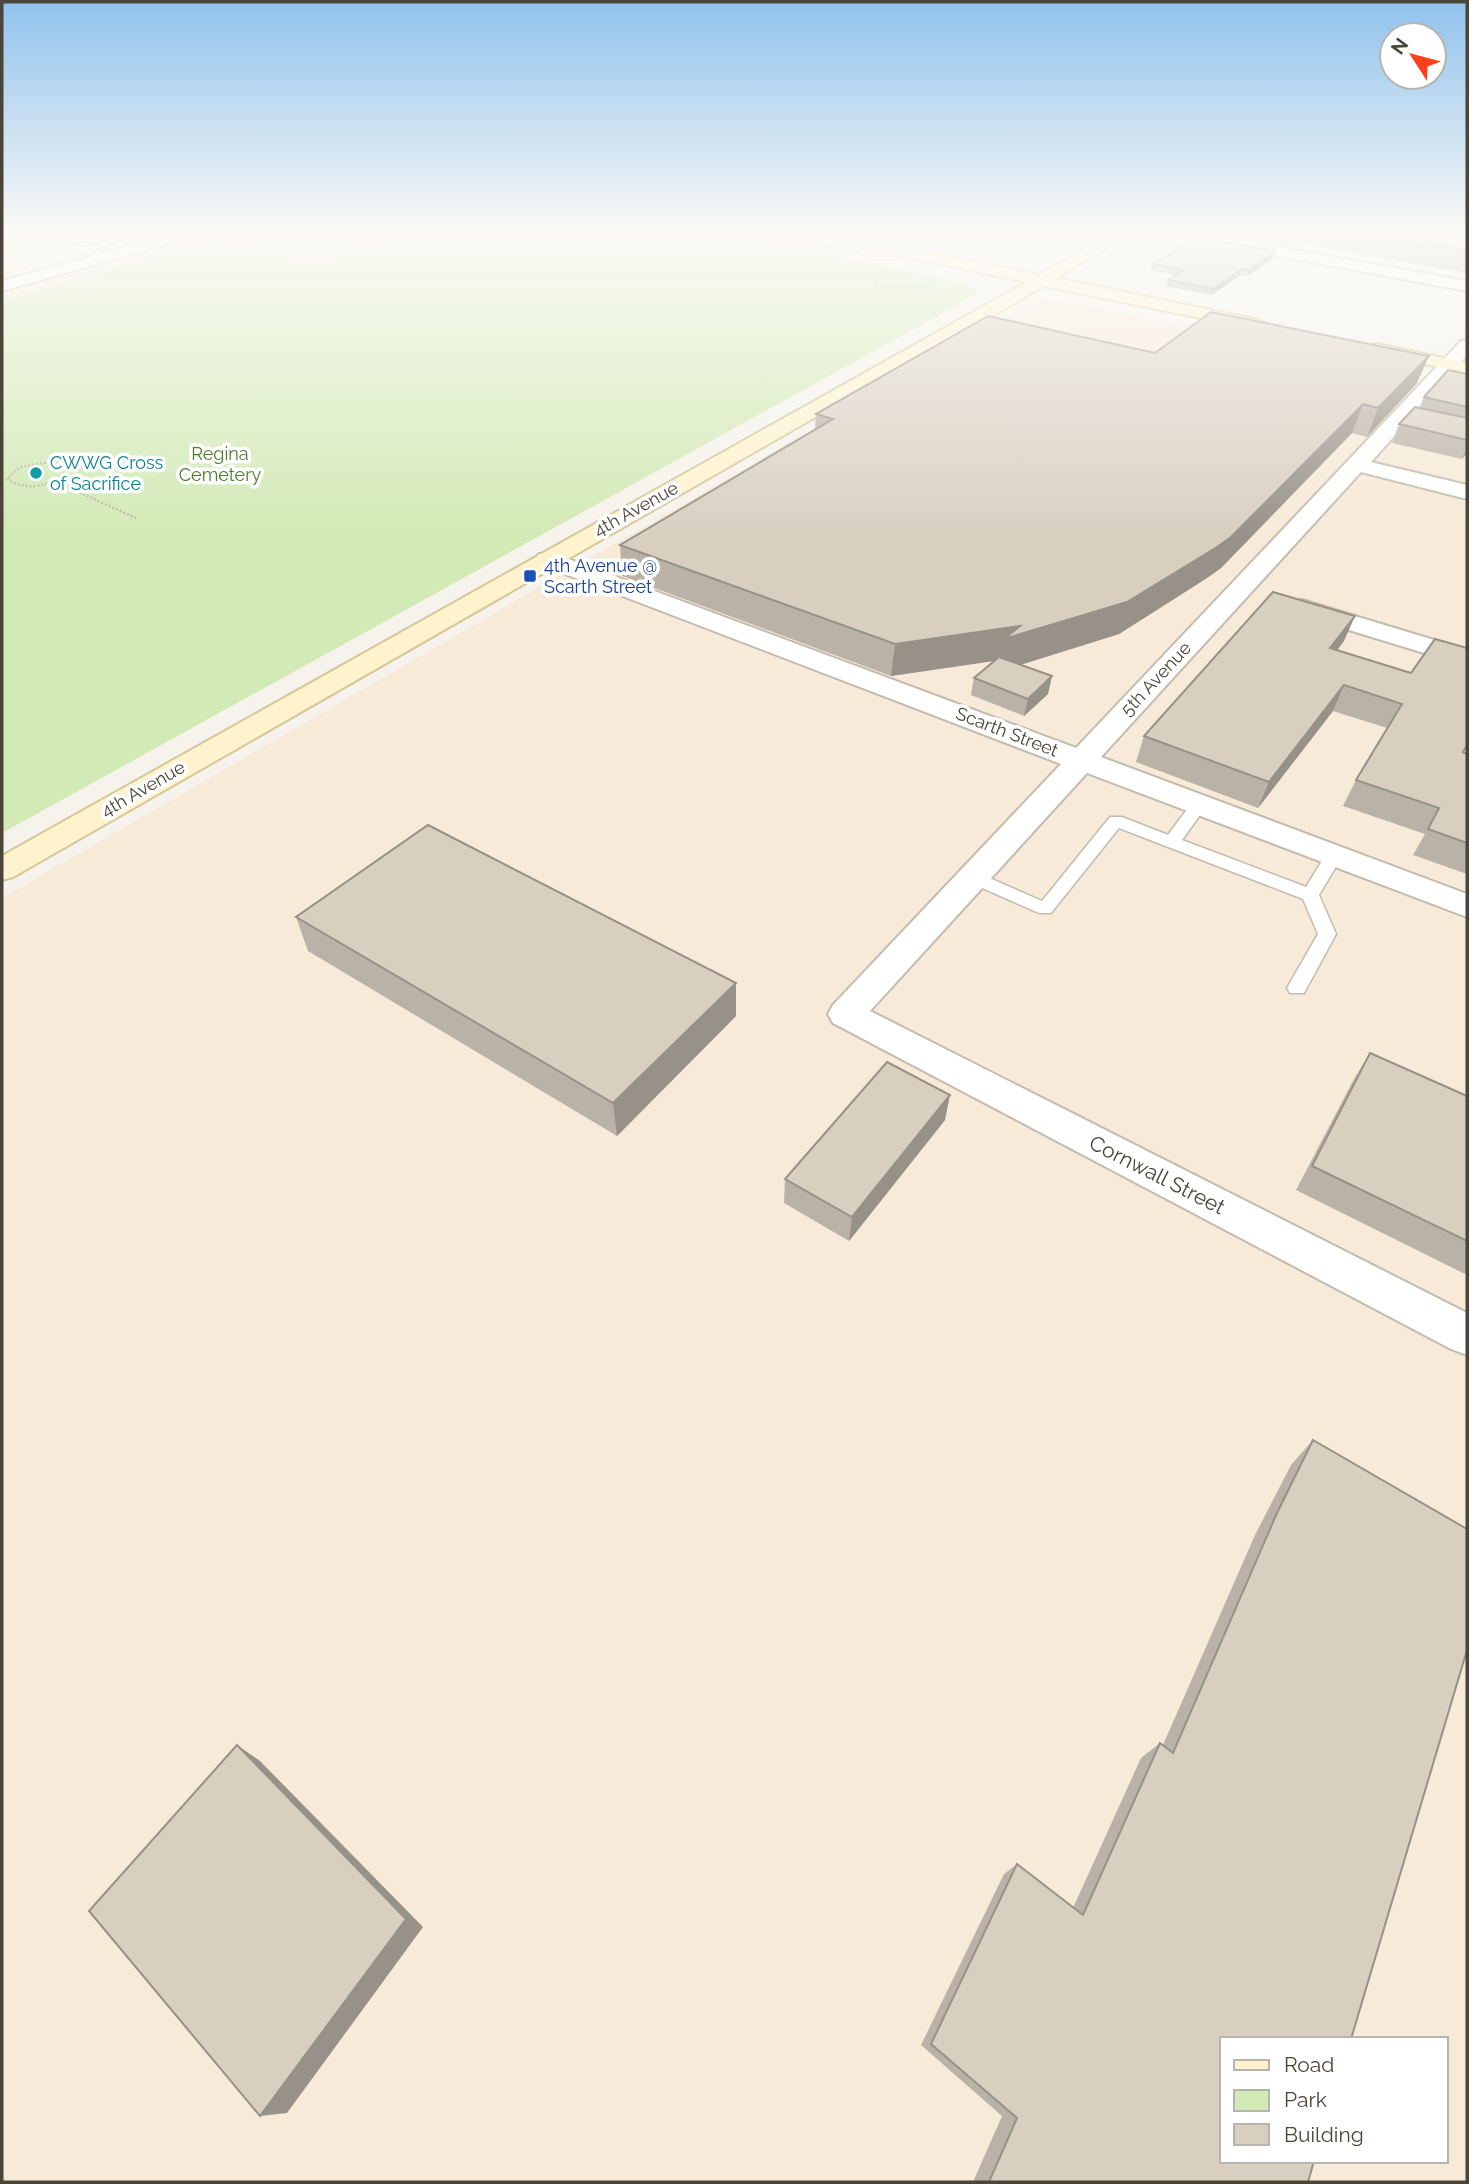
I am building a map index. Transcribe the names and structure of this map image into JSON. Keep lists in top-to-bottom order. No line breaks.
{"streets":{"main road":["4th Avenue"],"street":["5th Avenue","Scarth Street","Cornwall Street"]},"crossings":[["4th Avenue","Scarth Street"],["5th Avenue","Scarth Street"],["5th Avenue","Cornwall Street"]],"parks":["Regina Cemetery"],"places":{"other":["CWWG Cross of Sacrifice"],"transit":["4th Avenue @ Scarth Street"]},"legend":["Road","Park","Building"],"north":"top left"}
